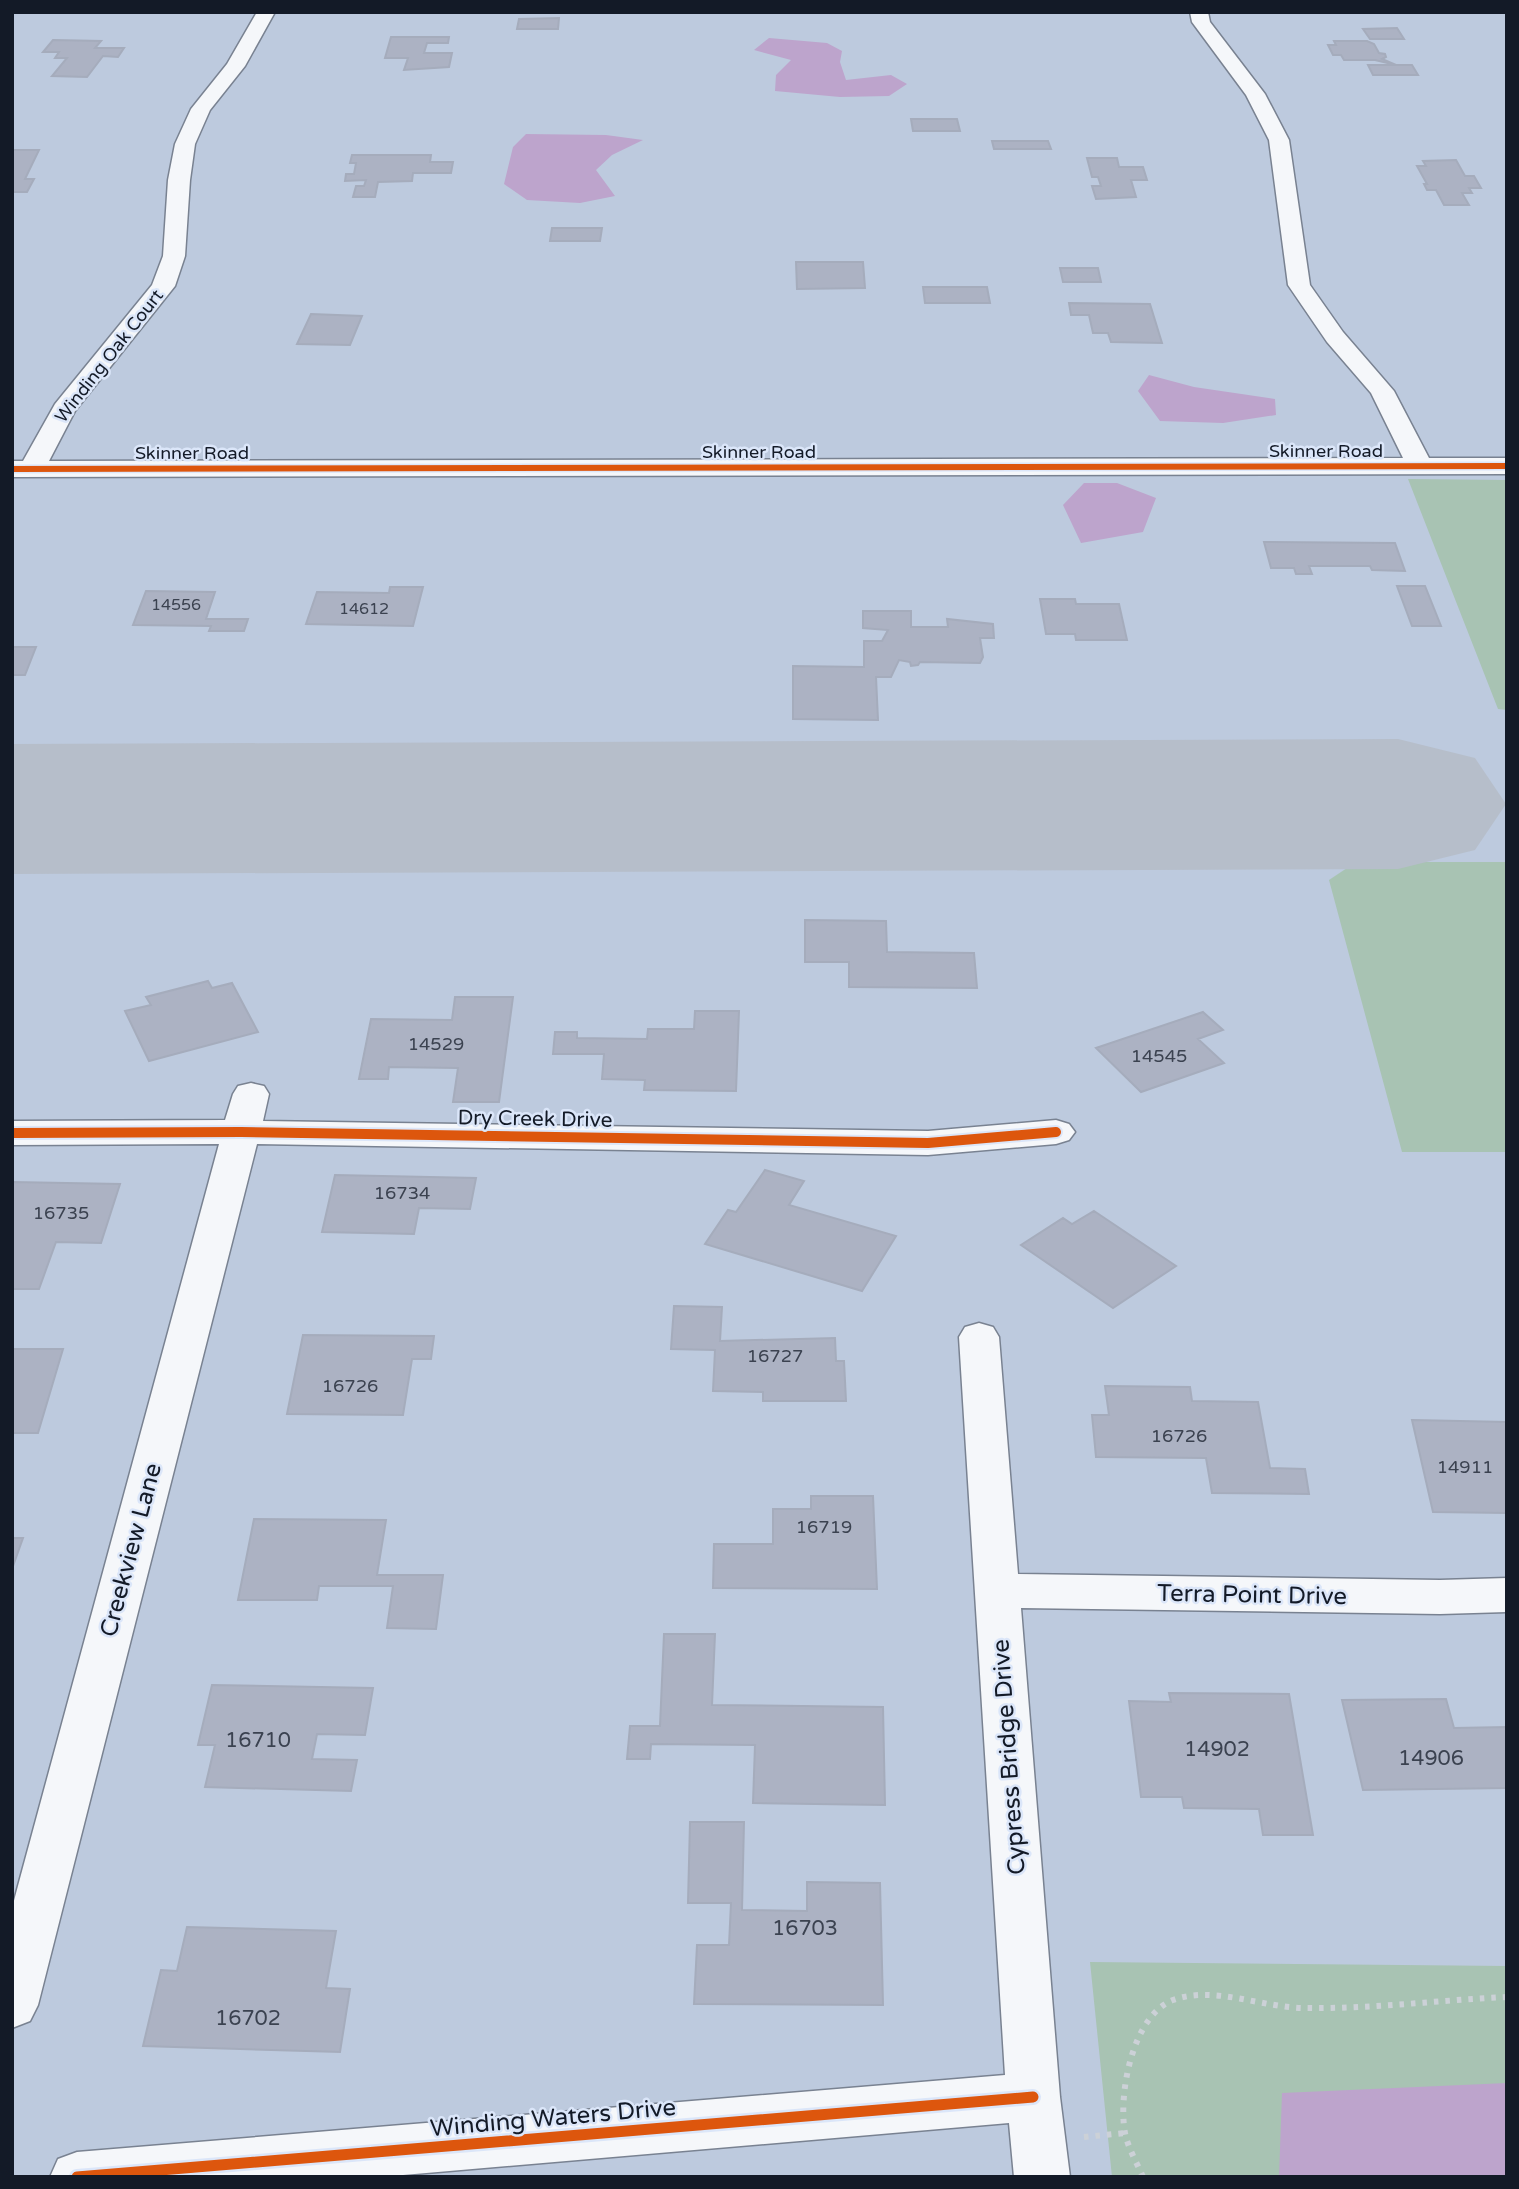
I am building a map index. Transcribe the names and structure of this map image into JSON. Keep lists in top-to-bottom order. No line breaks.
{"streets":{"street":["Winding Oak Court","Skinner Road","Dry Creek Drive","Creekview Lane","Terra Point Drive","Cypress Bridge Drive","Winding Waters Drive"]},"crossings":[["Winding Oak Court","Skinner Road"],["Dry Creek Drive","Creekview Lane"],["Terra Point Drive","Cypress Bridge Drive"],["Cypress Bridge Drive","Winding Waters Drive"]],"house_numbers":["14556","14612","14529","14545","16734","16735","16727","16726","16726","14911","16719","16710","14902","14906","16703","16702"]}
